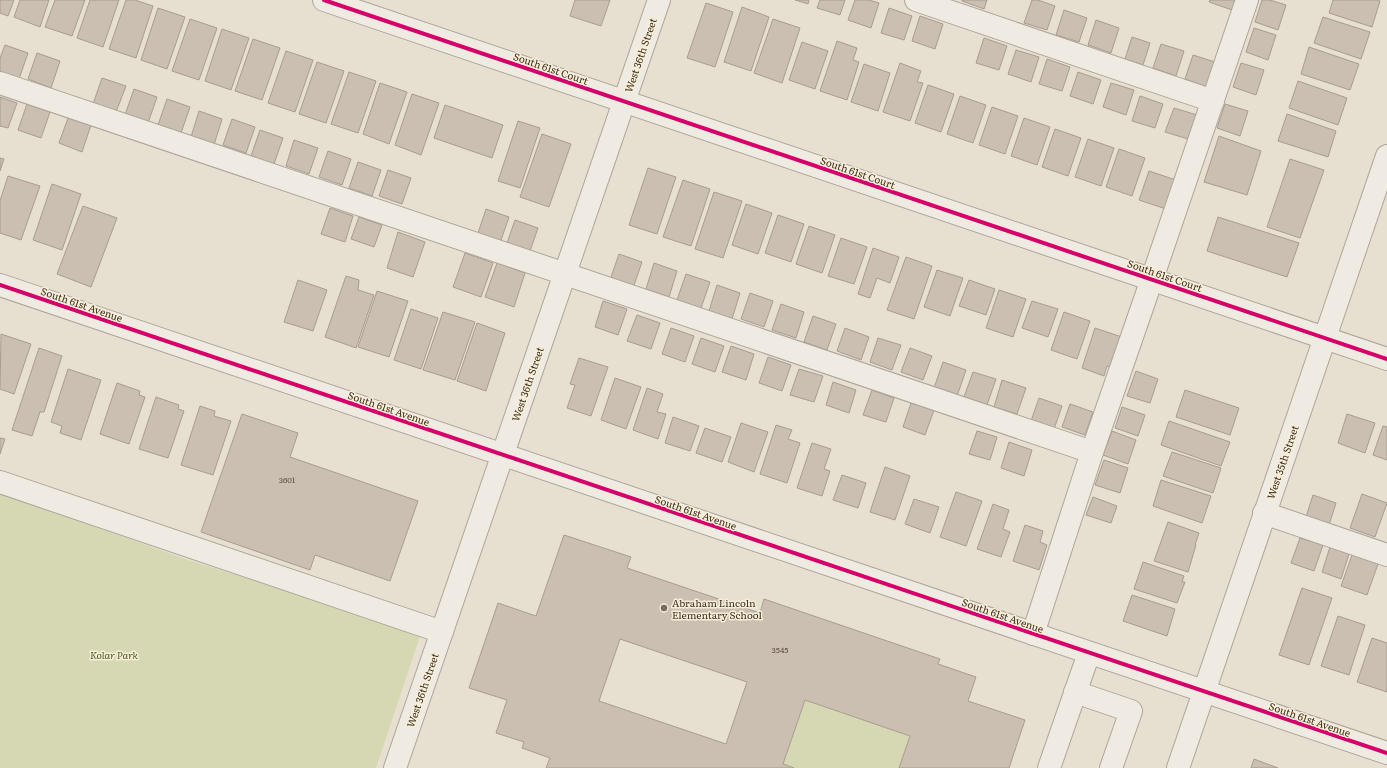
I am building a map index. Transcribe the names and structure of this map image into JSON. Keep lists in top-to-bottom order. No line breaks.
{"streets":{"street":["West 36th Street","South 61st Court","South 61st Avenue","West 35th Street"]},"crossings":[["West 36th Street","South 61st Court"],["West 36th Street","South 61st Avenue"],["South 61st Court","West 35th Street"],["South 61st Avenue","West 35th Street"]],"parks":["Kolar Park"],"places":["Abraham Lincoln Elementary School"],"house_numbers":["3601","3545"]}
